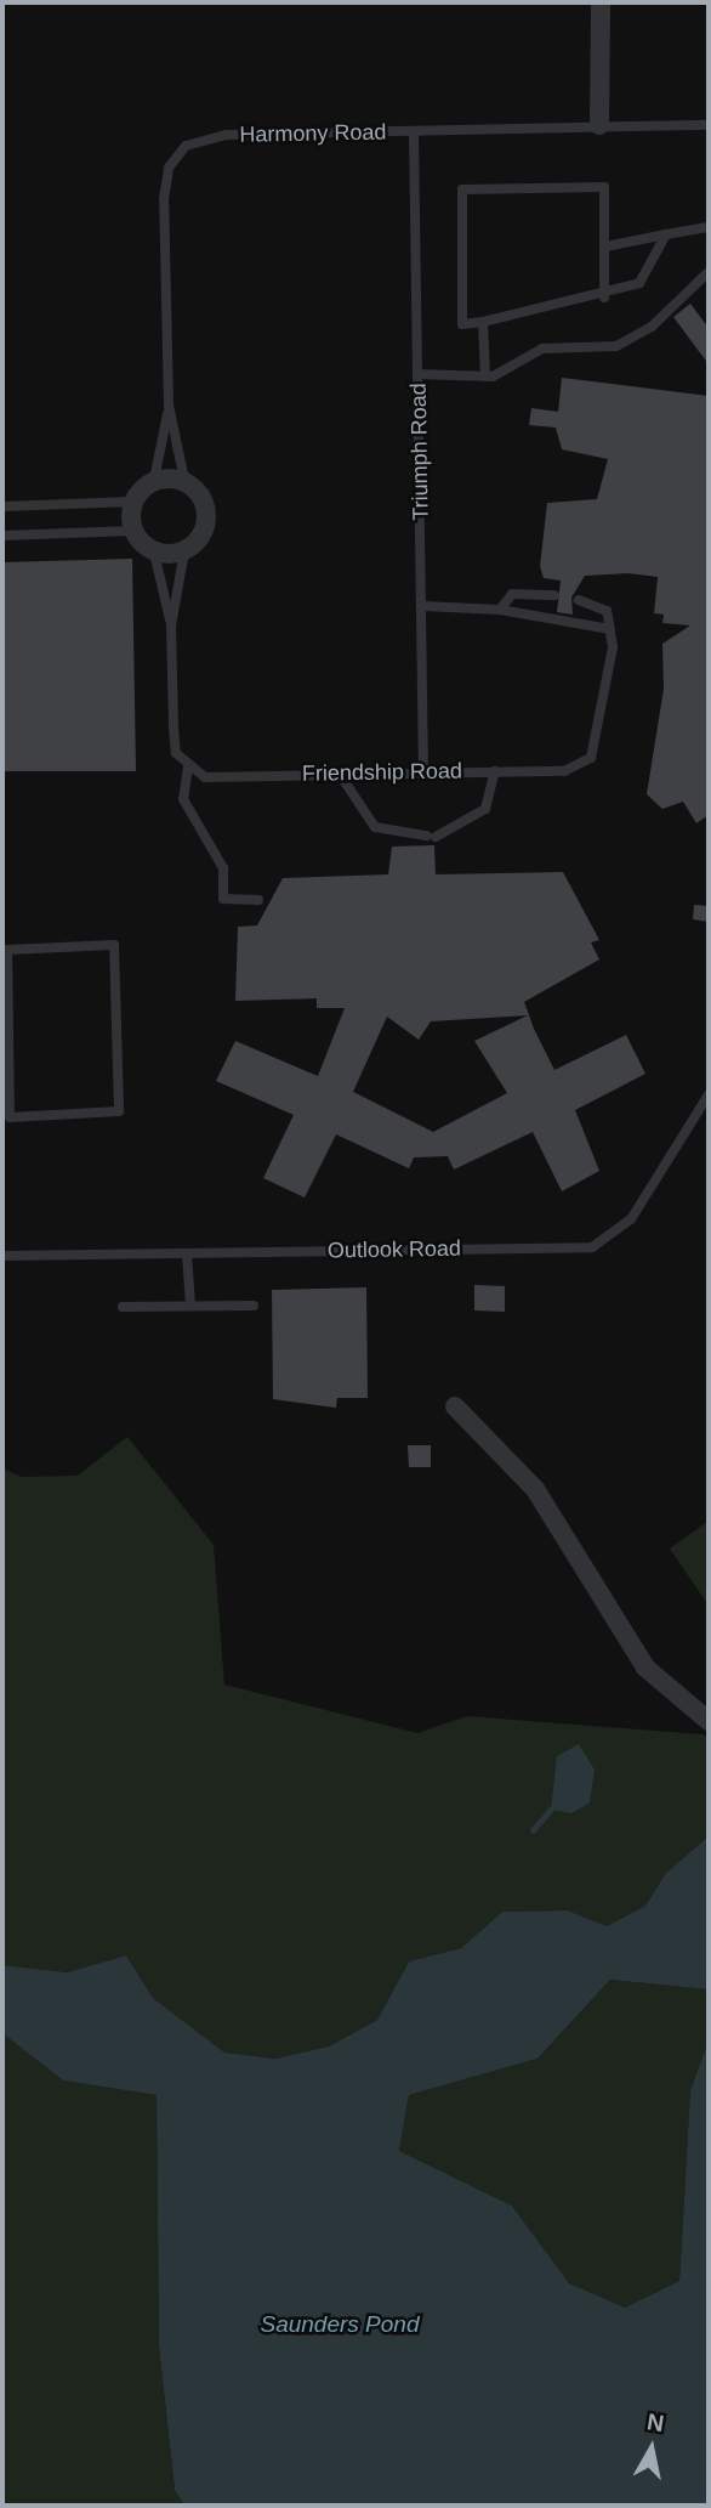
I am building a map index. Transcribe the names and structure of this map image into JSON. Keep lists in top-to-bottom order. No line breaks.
{"streets":{"lane":["Harmony Road","Triumph Road","Friendship Road","Outlook Road"]},"crossings":[["Harmony Road","Triumph Road"],["Triumph Road","Friendship Road"]],"water":["Saunders Pond"],"north":"top"}
